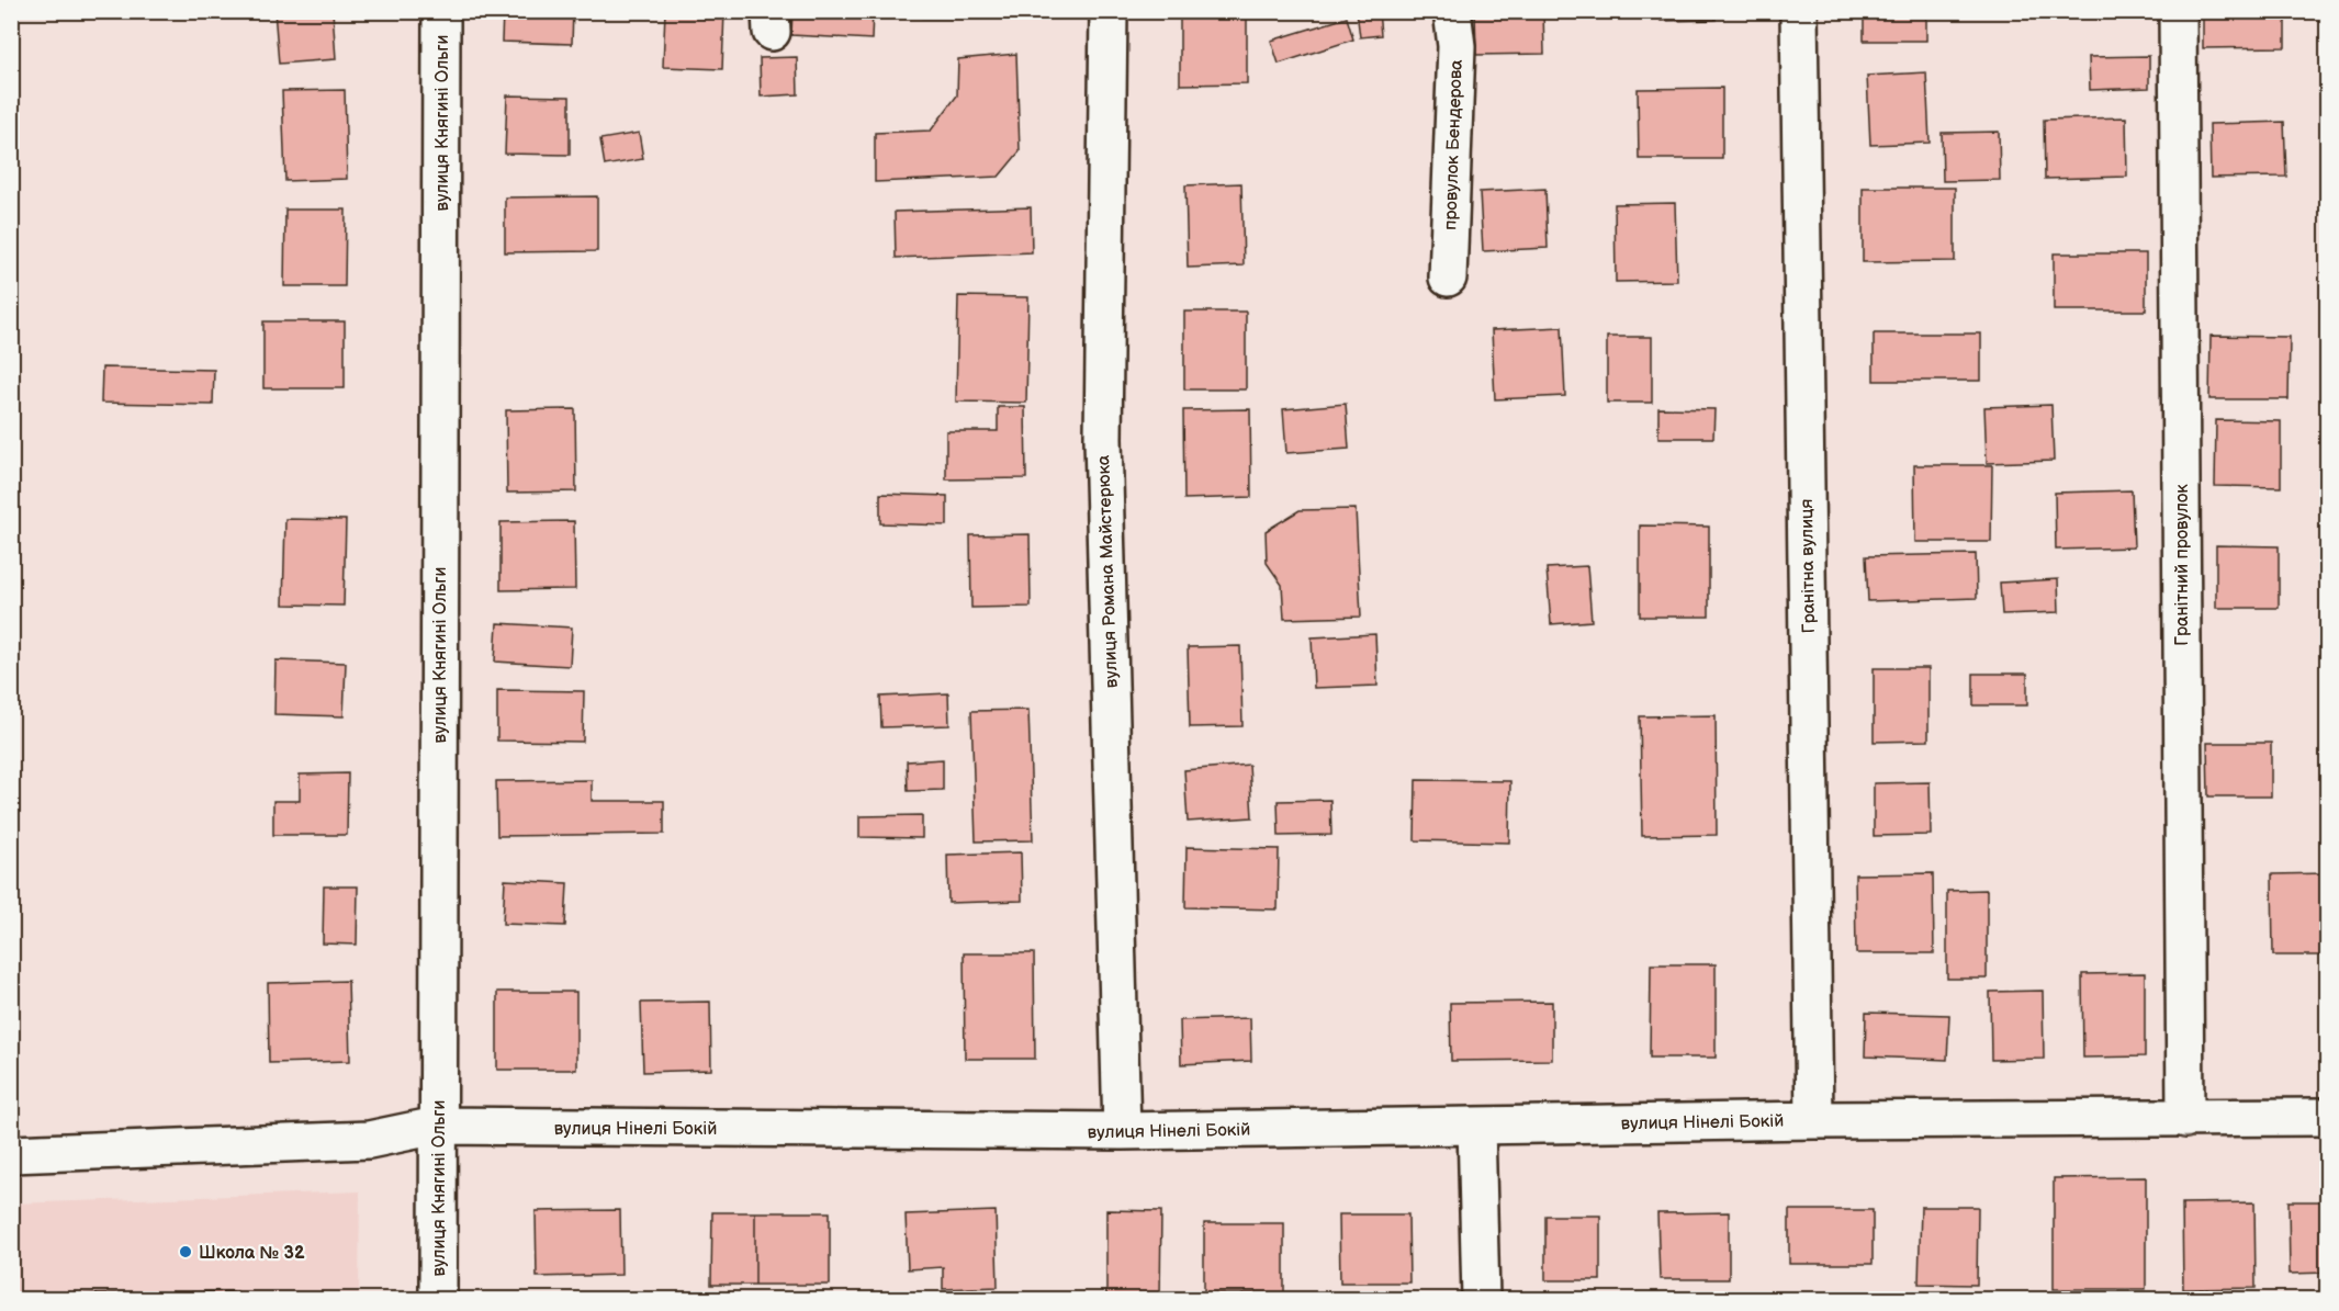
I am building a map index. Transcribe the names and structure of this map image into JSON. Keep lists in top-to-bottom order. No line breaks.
{"streets":{"street":["вулиця Княгині Ольги","провулок Бендерова","Гранітний провулок","Гранітна вулиця","вулиця Романа Майстерюка","вулиця Нінелі Бокій"]},"crossings":[["вулиця Княгині Ольги","вулиця Нінелі Бокій"],["Гранітний провулок","вулиця Нінелі Бокій"],["Гранітна вулиця","вулиця Нінелі Бокій"],["вулиця Романа Майстерюка","вулиця Нінелі Бокій"]],"places":["Школа № 32"]}
